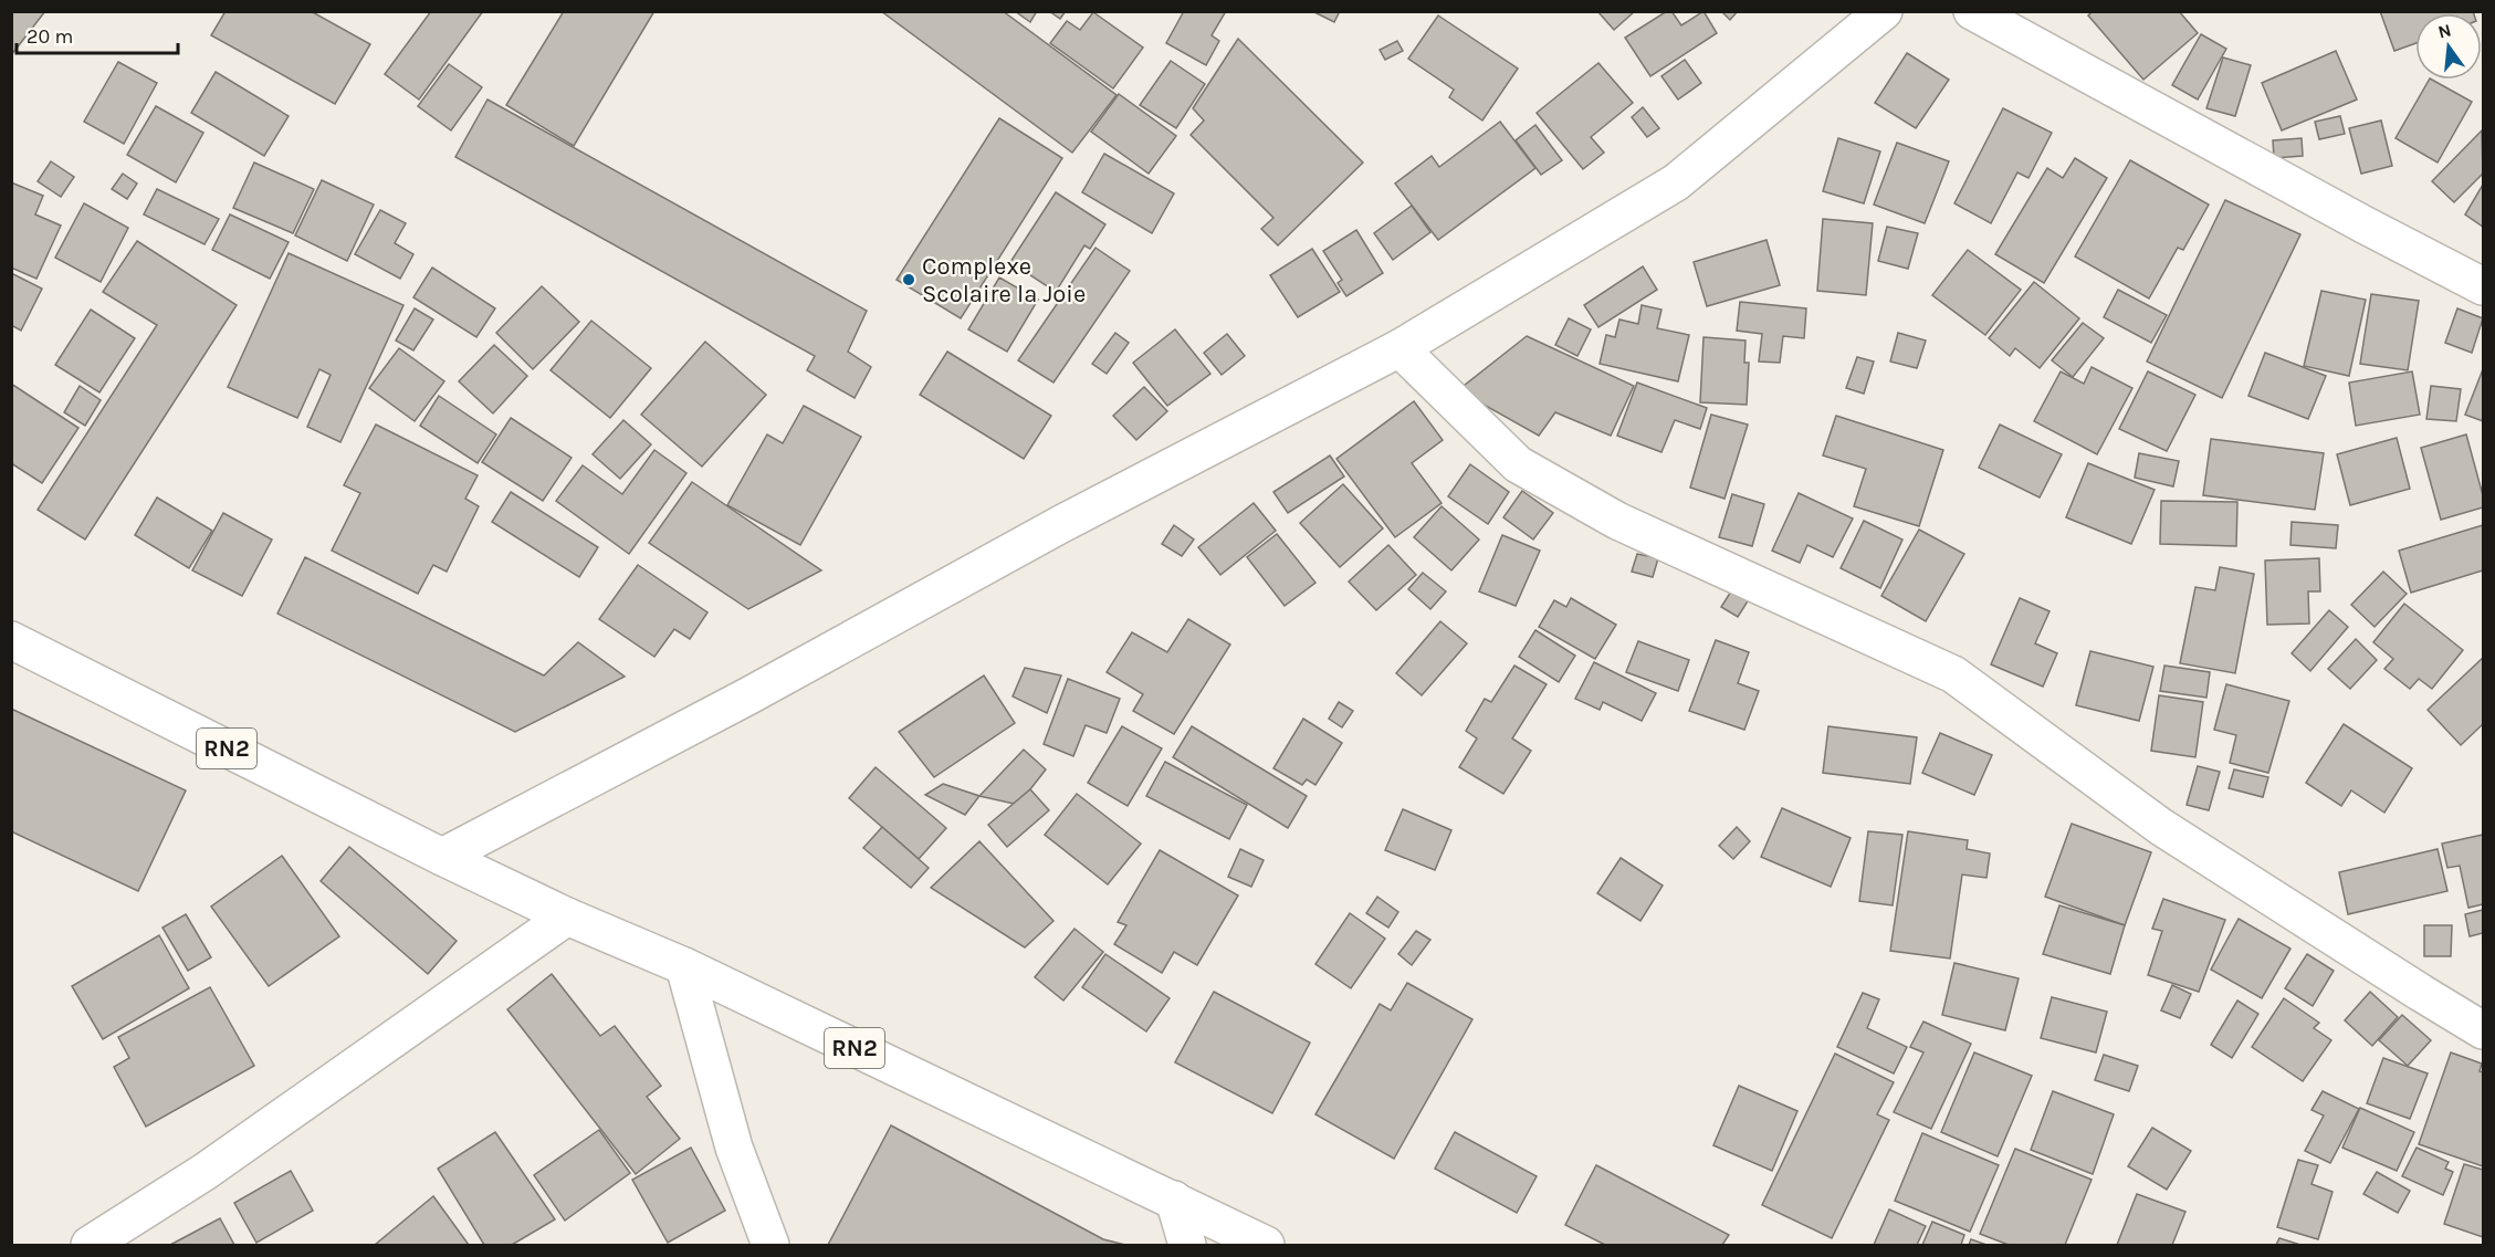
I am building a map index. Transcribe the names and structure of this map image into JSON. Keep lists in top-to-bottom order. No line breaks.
{"streets":{"main road":["RN2"]},"places":["Complexe Scolaire la Joie"],"scale_bar":"20 m","north":"top"}
